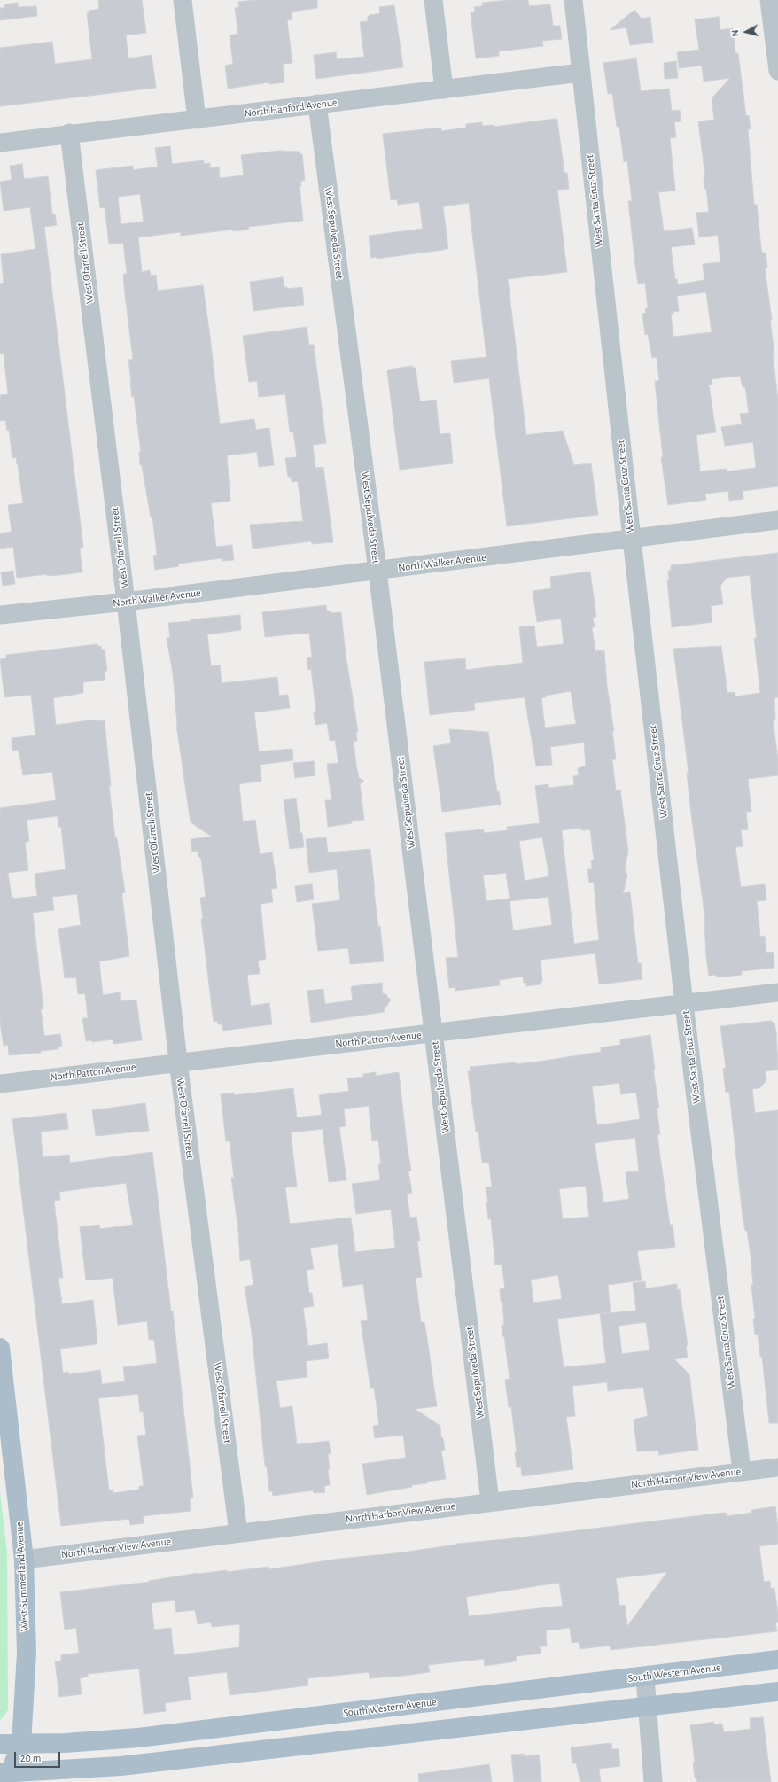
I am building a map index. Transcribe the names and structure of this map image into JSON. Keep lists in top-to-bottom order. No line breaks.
{"streets":{"main road":["West Summerland Avenue","South Western Avenue"],"street":["North Hanford Avenue","West Santa Cruz Street","West Sepulveda Street","West Ofarrell Street","North Walker Avenue","North Patton Avenue","North Harbor View Avenue"]},"crossings":[["North Hanford Avenue","West Santa Cruz Street"],["North Hanford Avenue","West Sepulveda Street"],["North Hanford Avenue","West Ofarrell Street"],["West Santa Cruz Street","North Walker Avenue"],["West Santa Cruz Street","North Patton Avenue"],["West Santa Cruz Street","North Harbor View Avenue"],["West Sepulveda Street","North Walker Avenue"],["West Sepulveda Street","North Patton Avenue"],["West Sepulveda Street","North Harbor View Avenue"],["West Ofarrell Street","North Walker Avenue"],["West Ofarrell Street","North Patton Avenue"],["West Ofarrell Street","North Harbor View Avenue"],["North Harbor View Avenue","West Summerland Avenue"],["West Summerland Avenue","South Western Avenue"]],"scale_bar":"20 m","north":"left"}
